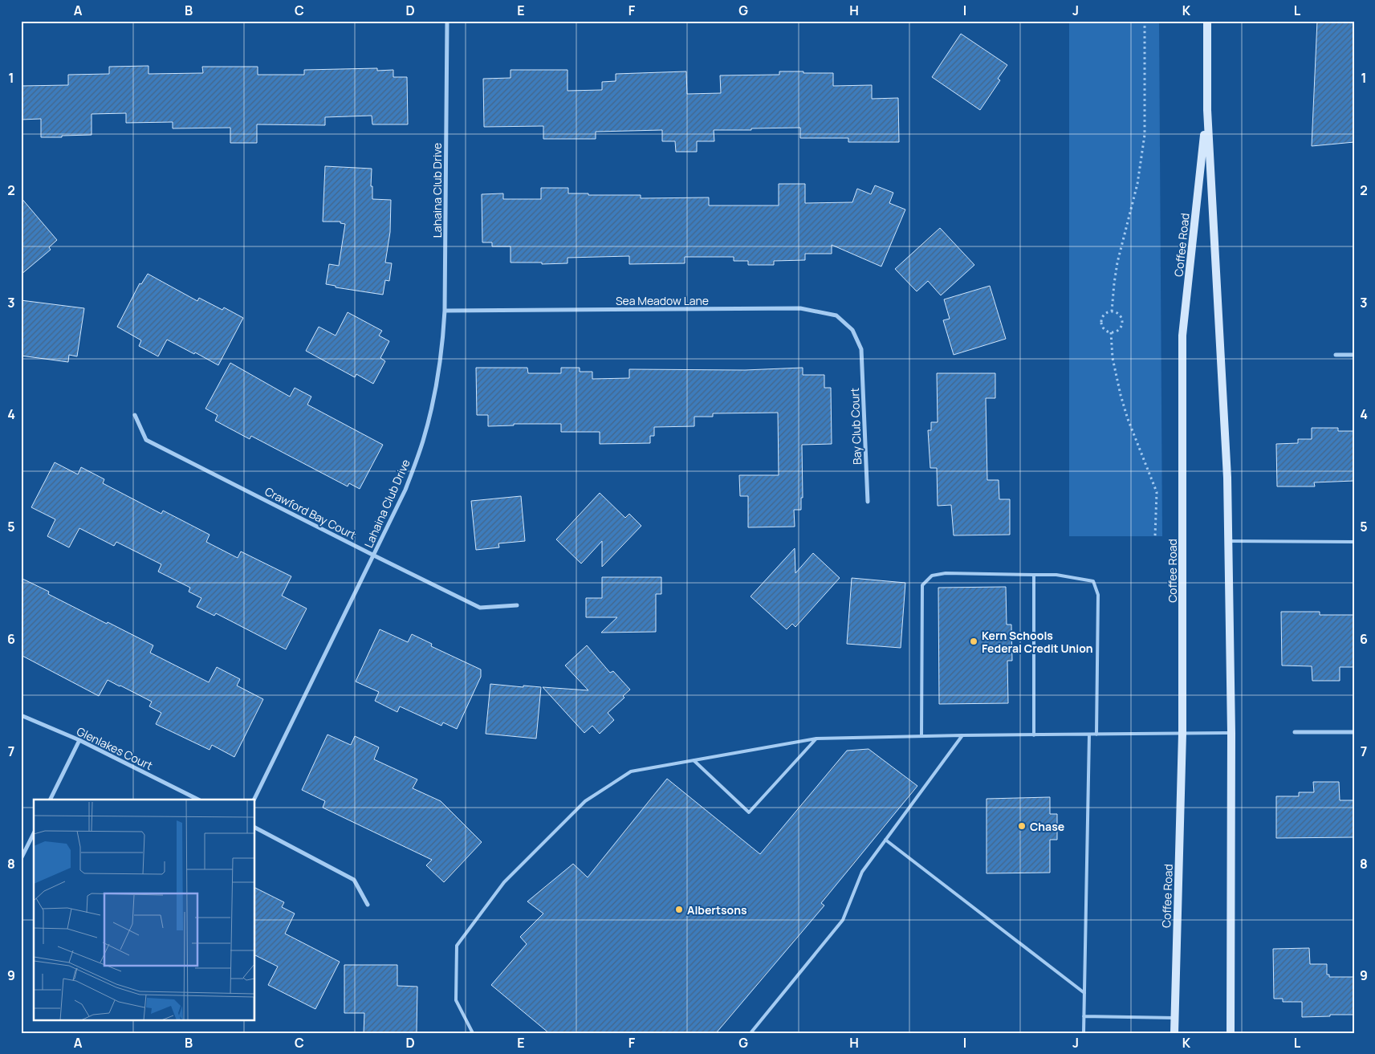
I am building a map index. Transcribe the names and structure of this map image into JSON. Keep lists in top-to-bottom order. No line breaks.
{"streets":{"main road":["Coffee Road"],"street":["Lahaina Club Drive","Sea Meadow Lane","Bay Club Court","Crawford Bay Court","Glenlakes Court"]},"crossings":[["Lahaina Club Drive","Sea Meadow Lane"],["Lahaina Club Drive","Crawford Bay Court"],["Sea Meadow Lane","Bay Club Court"]],"places":["Kern Schools Federal Credit Union","Chase","Albertsons"],"grid":{"columns":["A","B","C","D","E","F","G","H","I","J","K","L"],"rows":["1","2","3","4","5","6","7","8","9"]}}
